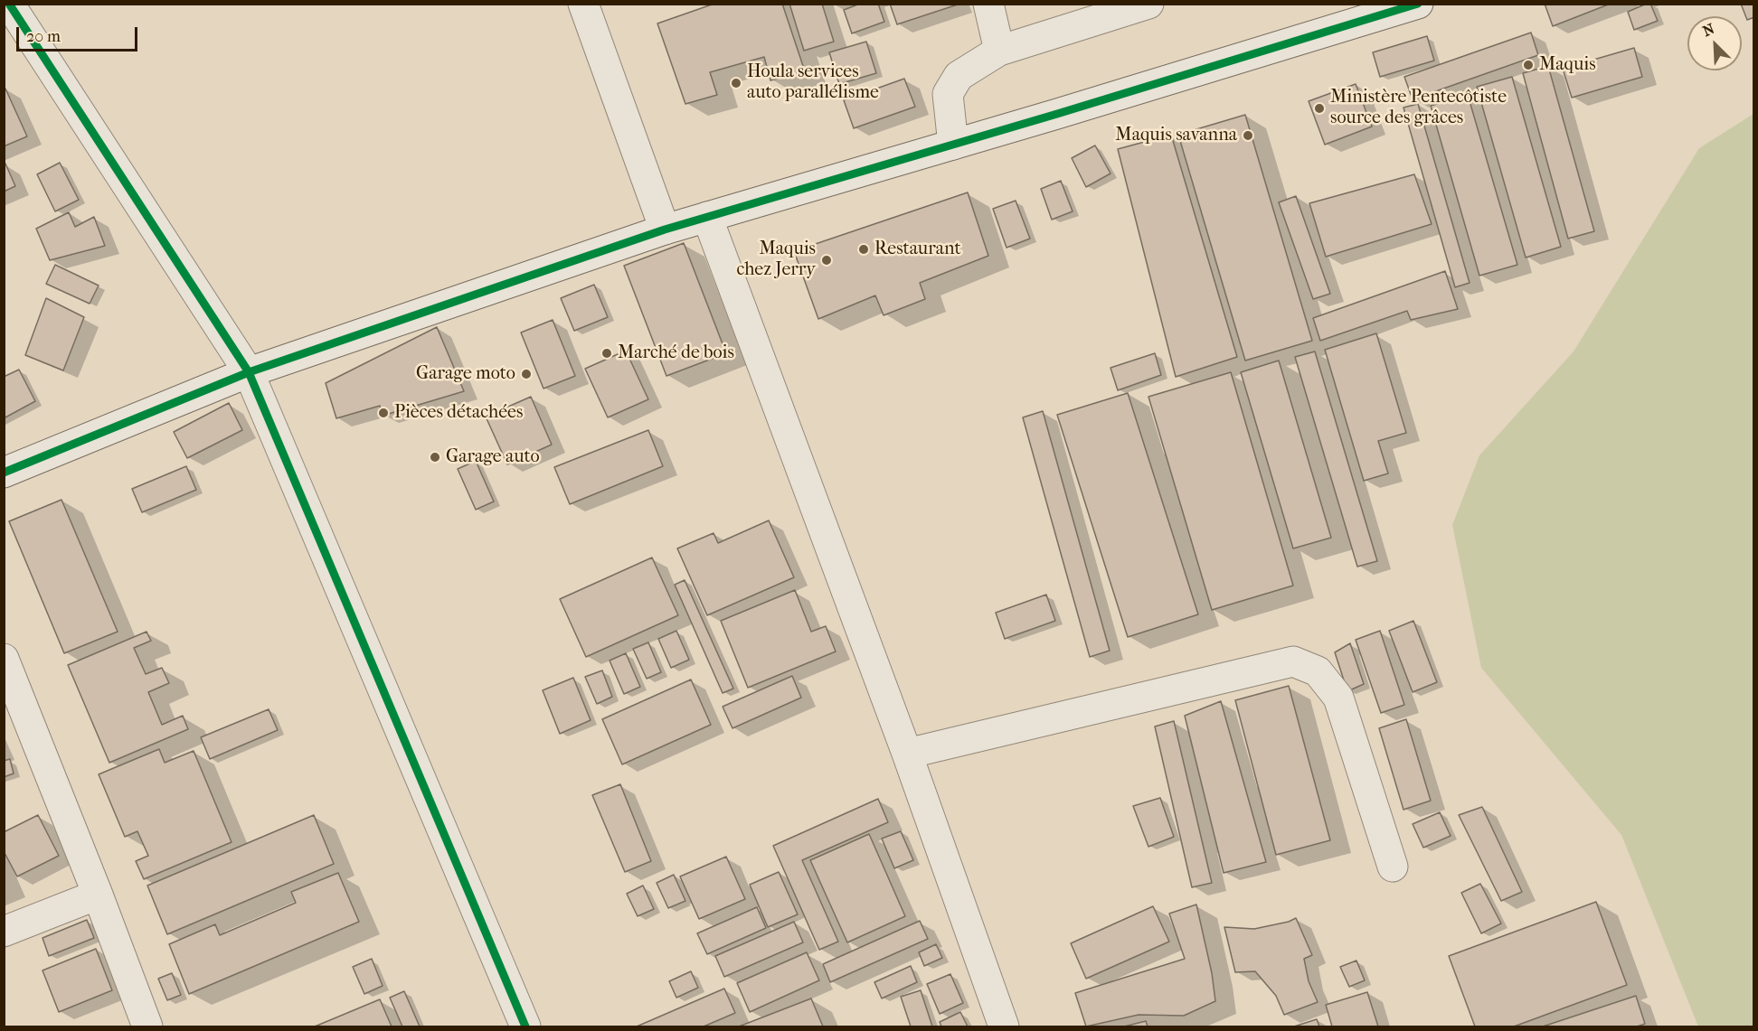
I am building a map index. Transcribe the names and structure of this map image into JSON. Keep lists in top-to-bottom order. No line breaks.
{"places":["Maquis","Houla services auto parallélisme","Ministère Pentecôtiste source des grâces","Maquis savanna","Restaurant","Maquis chez Jerry","Marché de bois","Garage moto","Pièces détachées","Garage auto"],"scale_bar":"20 m","north":"top left"}
